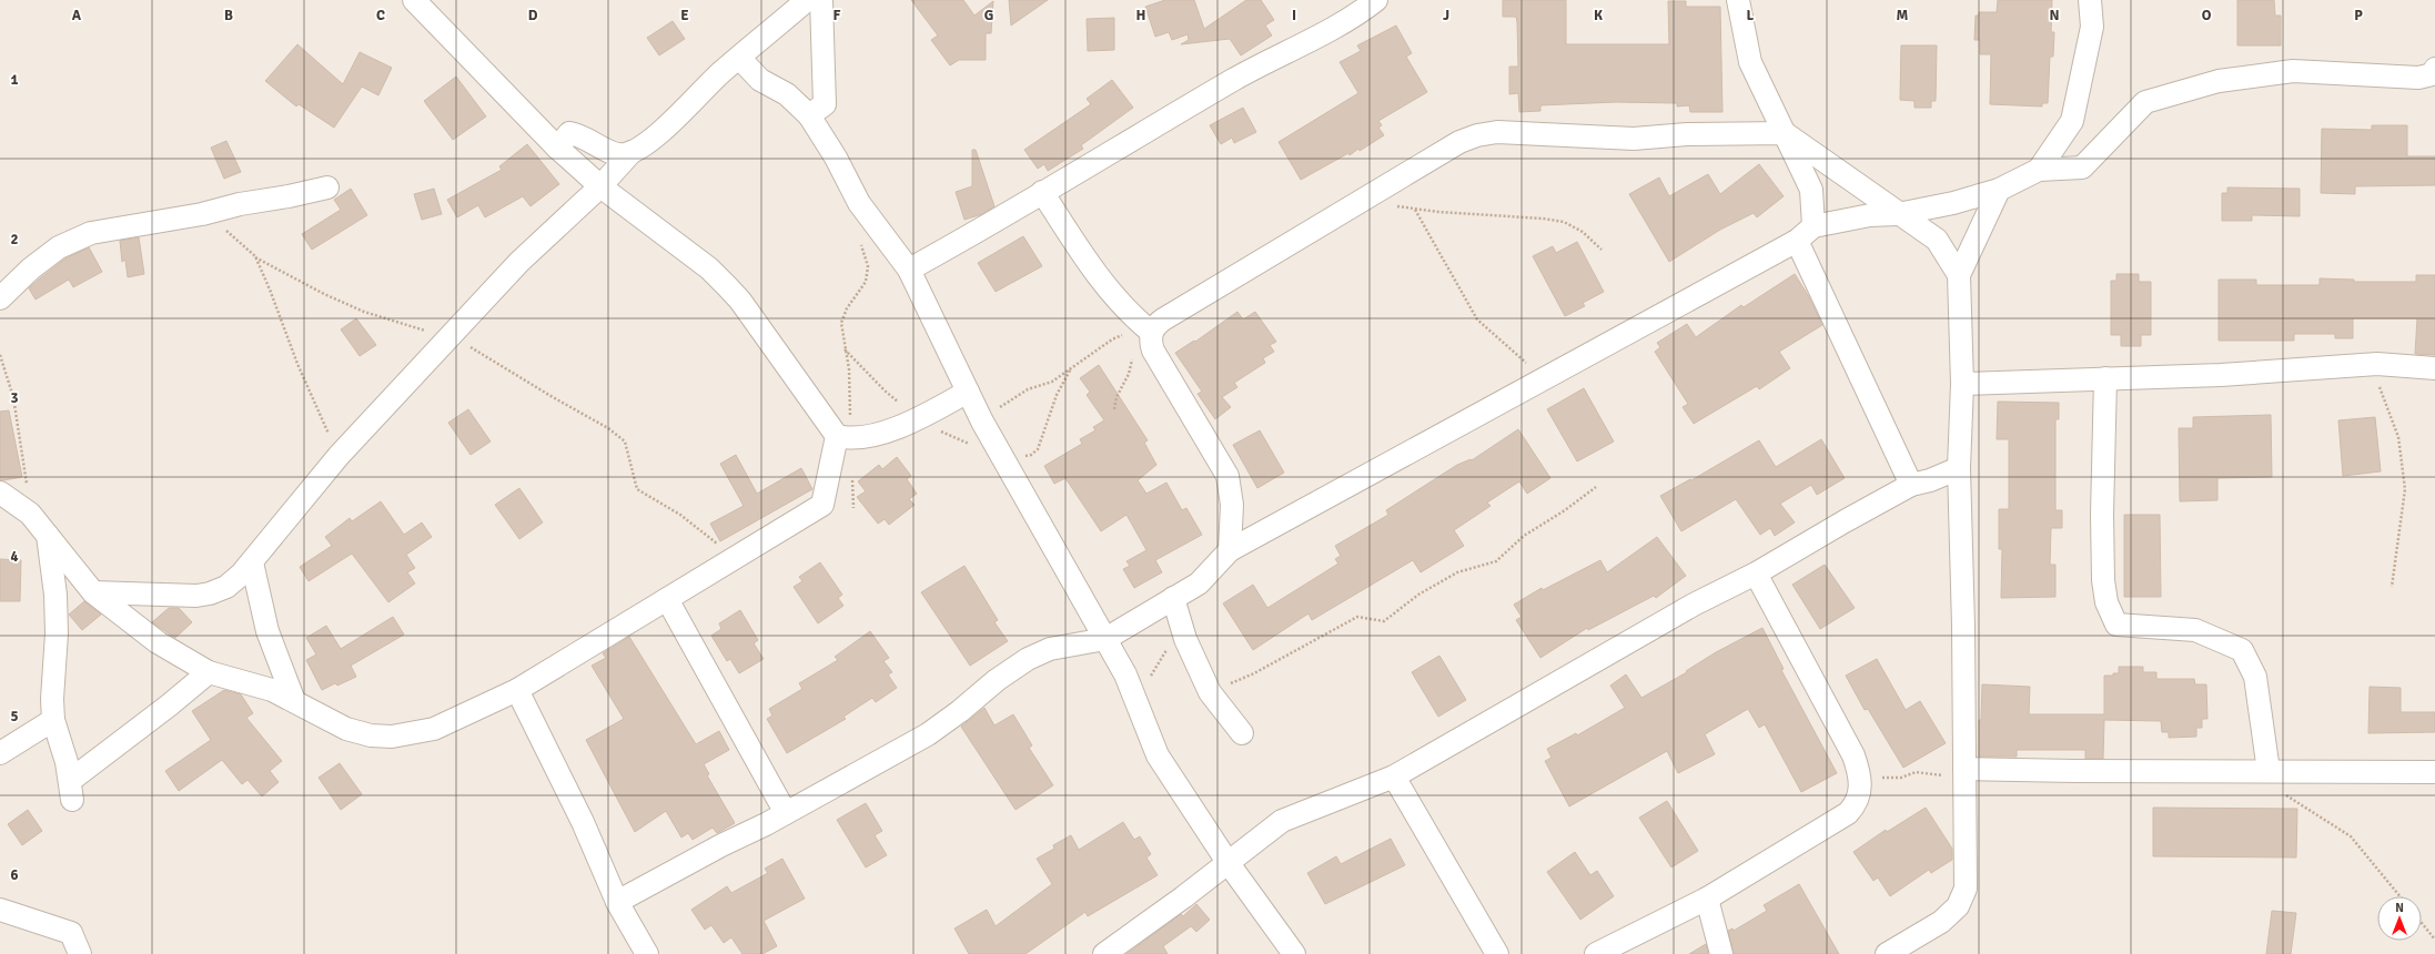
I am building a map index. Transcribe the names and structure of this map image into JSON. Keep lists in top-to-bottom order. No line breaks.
{"north":"top","grid":{"columns":["A","B","C","D","E","F","G","H","I","J","K","L","M","N","O","P"],"rows":["1","2","3","4","5","6"]}}
